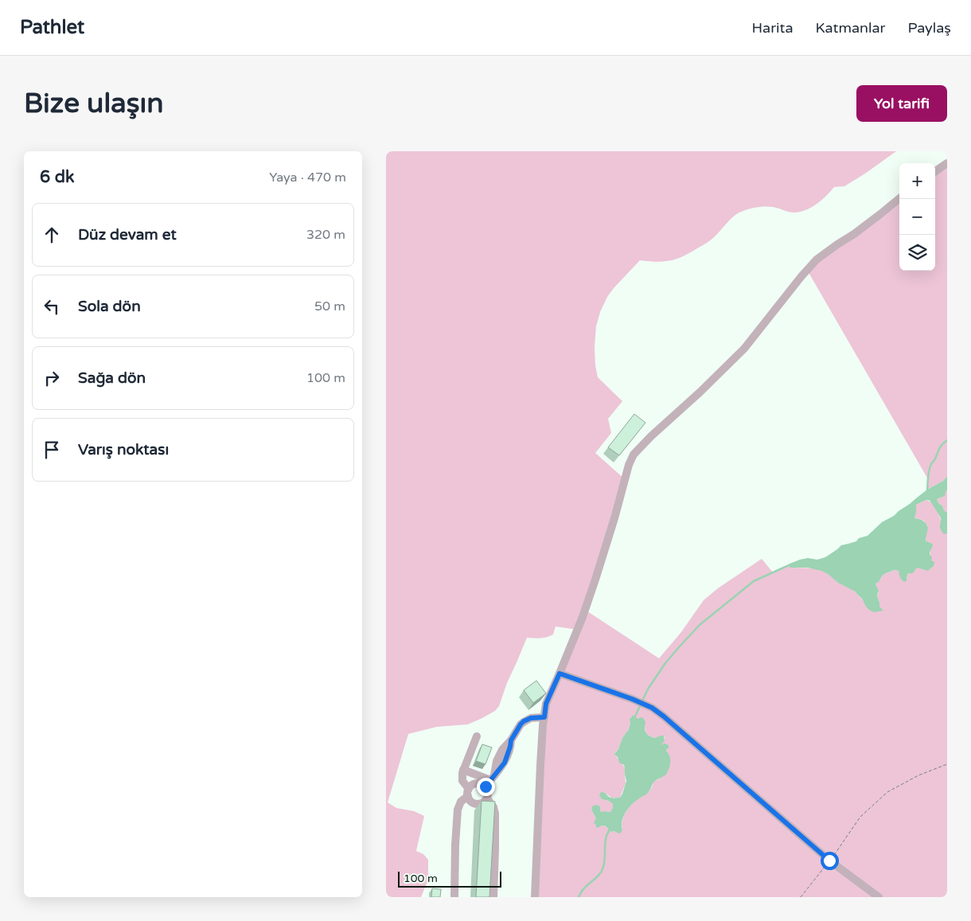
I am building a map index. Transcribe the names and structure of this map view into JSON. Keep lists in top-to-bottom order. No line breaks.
{"scale_bar":"100 m","page":{"header":"Pathlet","nav":["Harita","Katmanlar","Paylaş"],"buttons":"Yol tarifi","title":"Bize ulaşın","heading":["6 dk","Yaya · 470 m"],"map_buttons":["+","−"],"list":[["Düz devam et","320 m"],["Sola dön","50 m"],["Sağa dön","100 m"],"Varış noktası"],"scale":"100 m"}}
